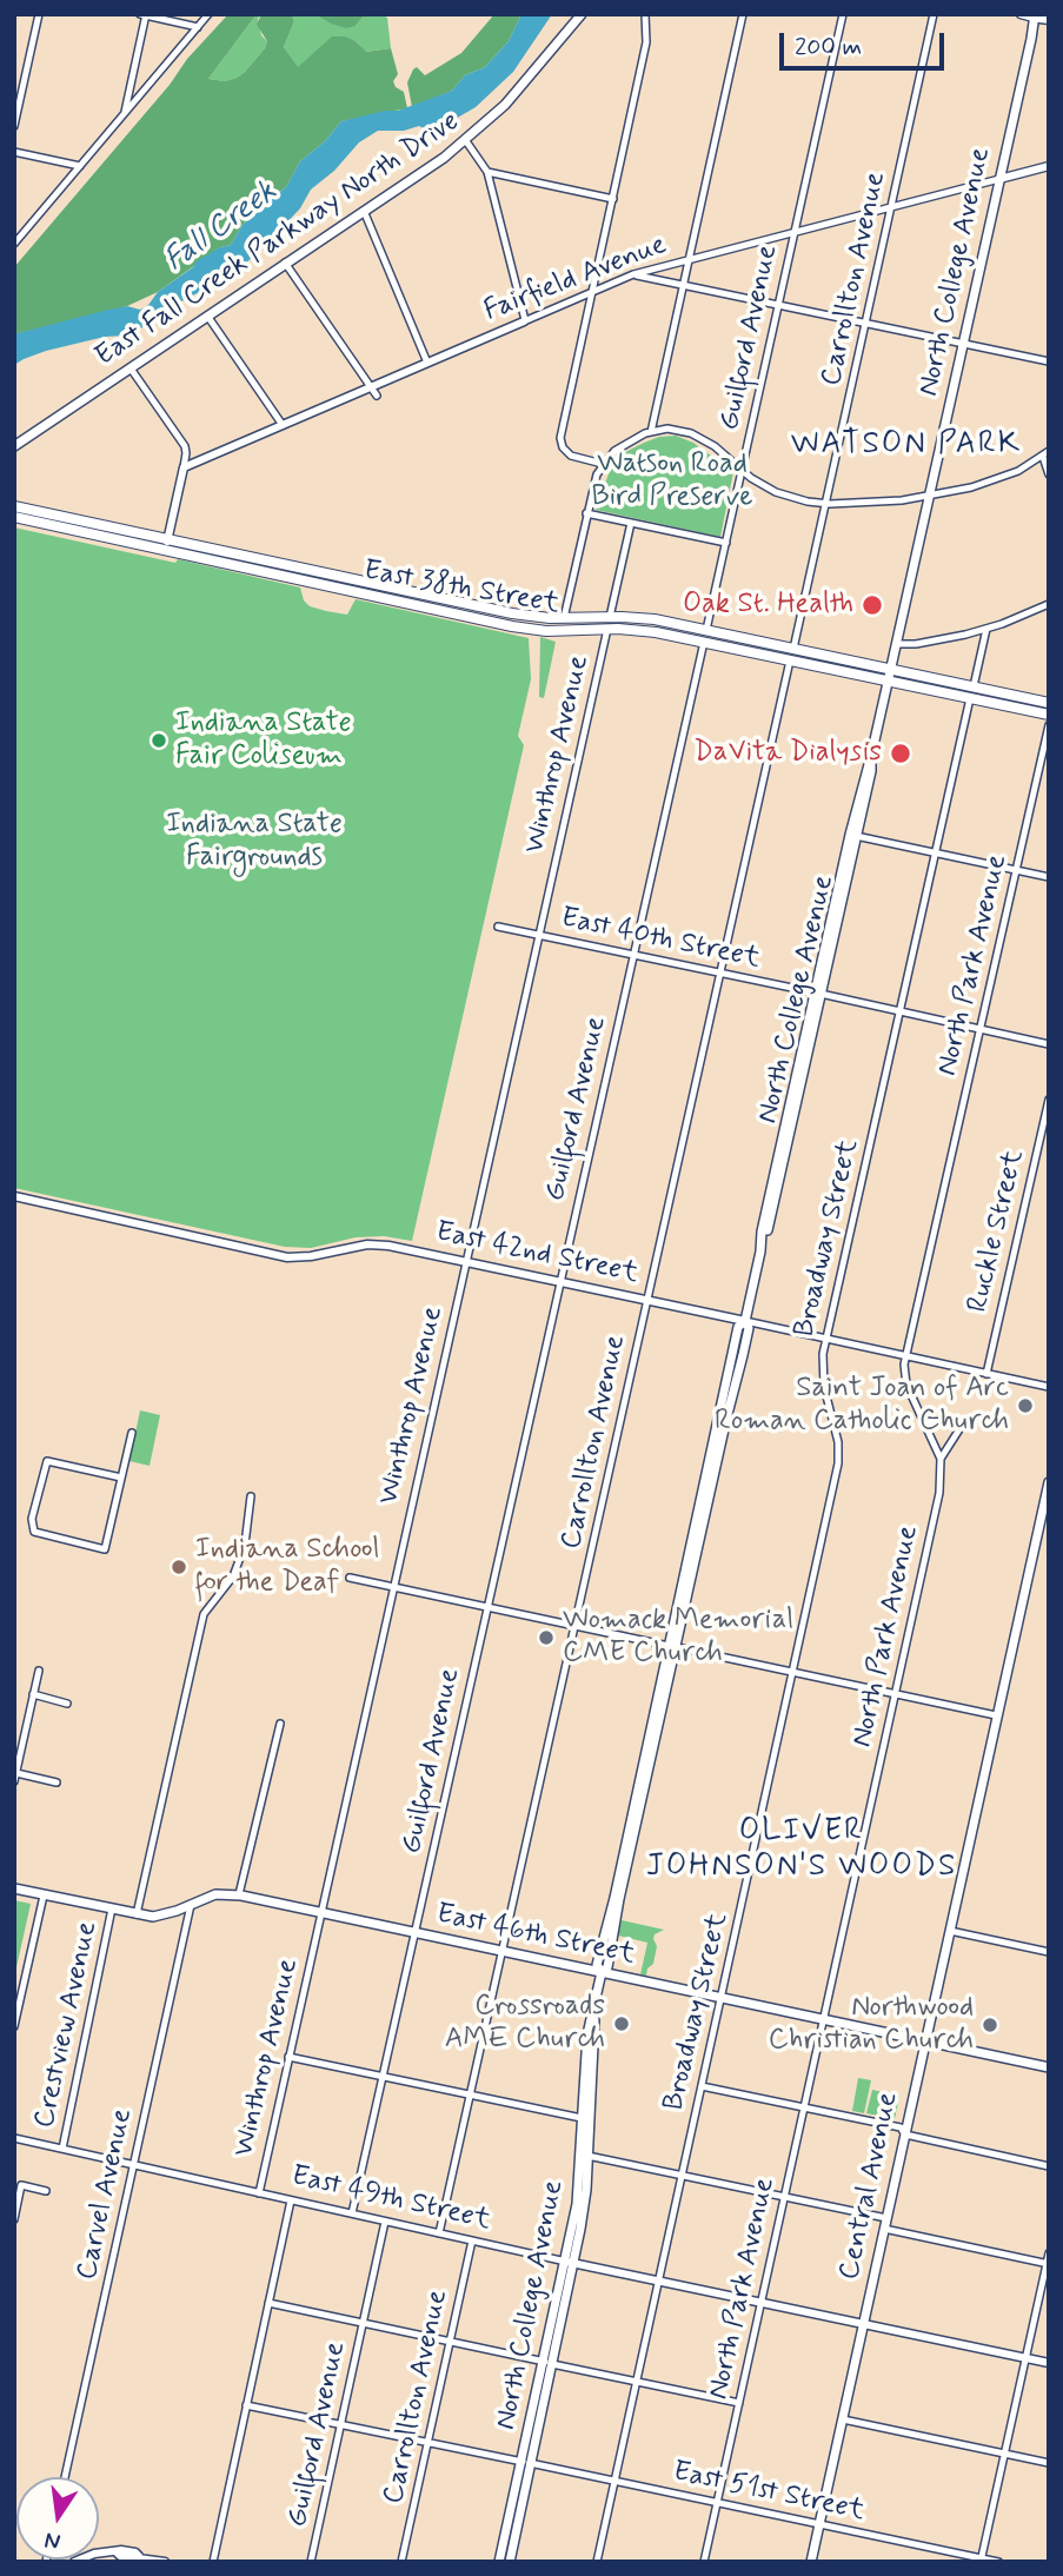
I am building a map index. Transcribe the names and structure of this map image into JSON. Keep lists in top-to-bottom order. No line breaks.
{"streets":{"main road":["East Fall Creek Parkway North Drive","North College Avenue","East 38th Street","East 46th Street","Central Avenue"],"street":["Fairfield Avenue","Carrollton Avenue","Guilford Avenue","Winthrop Avenue","East 40th Street","North Park Avenue","Ruckle Street","Broadway Street","East 42nd Street","Crestview Avenue","Carvel Avenue","East 49th Street","East 51st Street"]},"crossings":[["North College Avenue","Fairfield Avenue"],["North College Avenue","East 38th Street"],["North College Avenue","East 40th Street"],["North College Avenue","East 42nd Street"],["North College Avenue","East 46th Street"],["North College Avenue","East 49th Street"],["North College Avenue","East 51st Street"],["Fairfield Avenue","Carrollton Avenue"],["Fairfield Avenue","Guilford Avenue"],["Carrollton Avenue","East 38th Street"],["Carrollton Avenue","East 40th Street"],["Carrollton Avenue","East 42nd Street"],["Carrollton Avenue","East 46th Street"],["Carrollton Avenue","East 49th Street"],["Carrollton Avenue","East 51st Street"],["Guilford Avenue","East 38th Street"],["Guilford Avenue","East 40th Street"],["Guilford Avenue","East 42nd Street"],["Guilford Avenue","East 46th Street"],["Guilford Avenue","East 49th Street"],["Guilford Avenue","East 51st Street"],["East 38th Street","Winthrop Avenue"],["East 38th Street","Broadway Street"],["Winthrop Avenue","East 40th Street"],["Winthrop Avenue","East 42nd Street"],["Winthrop Avenue","East 46th Street"],["Winthrop Avenue","East 49th Street"],["East 40th Street","North Park Avenue"],["East 40th Street","Broadway Street"],["North Park Avenue","East 42nd Street"],["North Park Avenue","East 46th Street"],["North Park Avenue","East 49th Street"],["North Park Avenue","East 51st Street"],["Ruckle Street","East 42nd Street"],["Broadway Street","East 42nd Street"],["Broadway Street","East 46th Street"],["Broadway Street","East 49th Street"],["Broadway Street","East 51st Street"],["East 46th Street","Crestview Avenue"],["East 46th Street","Central Avenue"],["East 46th Street","Carvel Avenue"],["Crestview Avenue","East 49th Street"],["Central Avenue","East 49th Street"],["Central Avenue","East 51st Street"],["Carvel Avenue","East 49th Street"]],"districts":["WATSON PARK","OLIVER JOHNSON'S WOODS"],"water":["Fall Creek"],"parks":["Watson Road Bird Preserve","Indiana State Fairgrounds"],"places":["Oak St. Health","Indiana State Fair Coliseum","DaVita Dialysis","Saint Joan of Arc Roman Catholic Church","Indiana School for the Deaf","Womack Memorial CME Church","Crossroads AME Church","Northwood Christian Church"],"scale_bar":"200 m","north":"bottom"}
